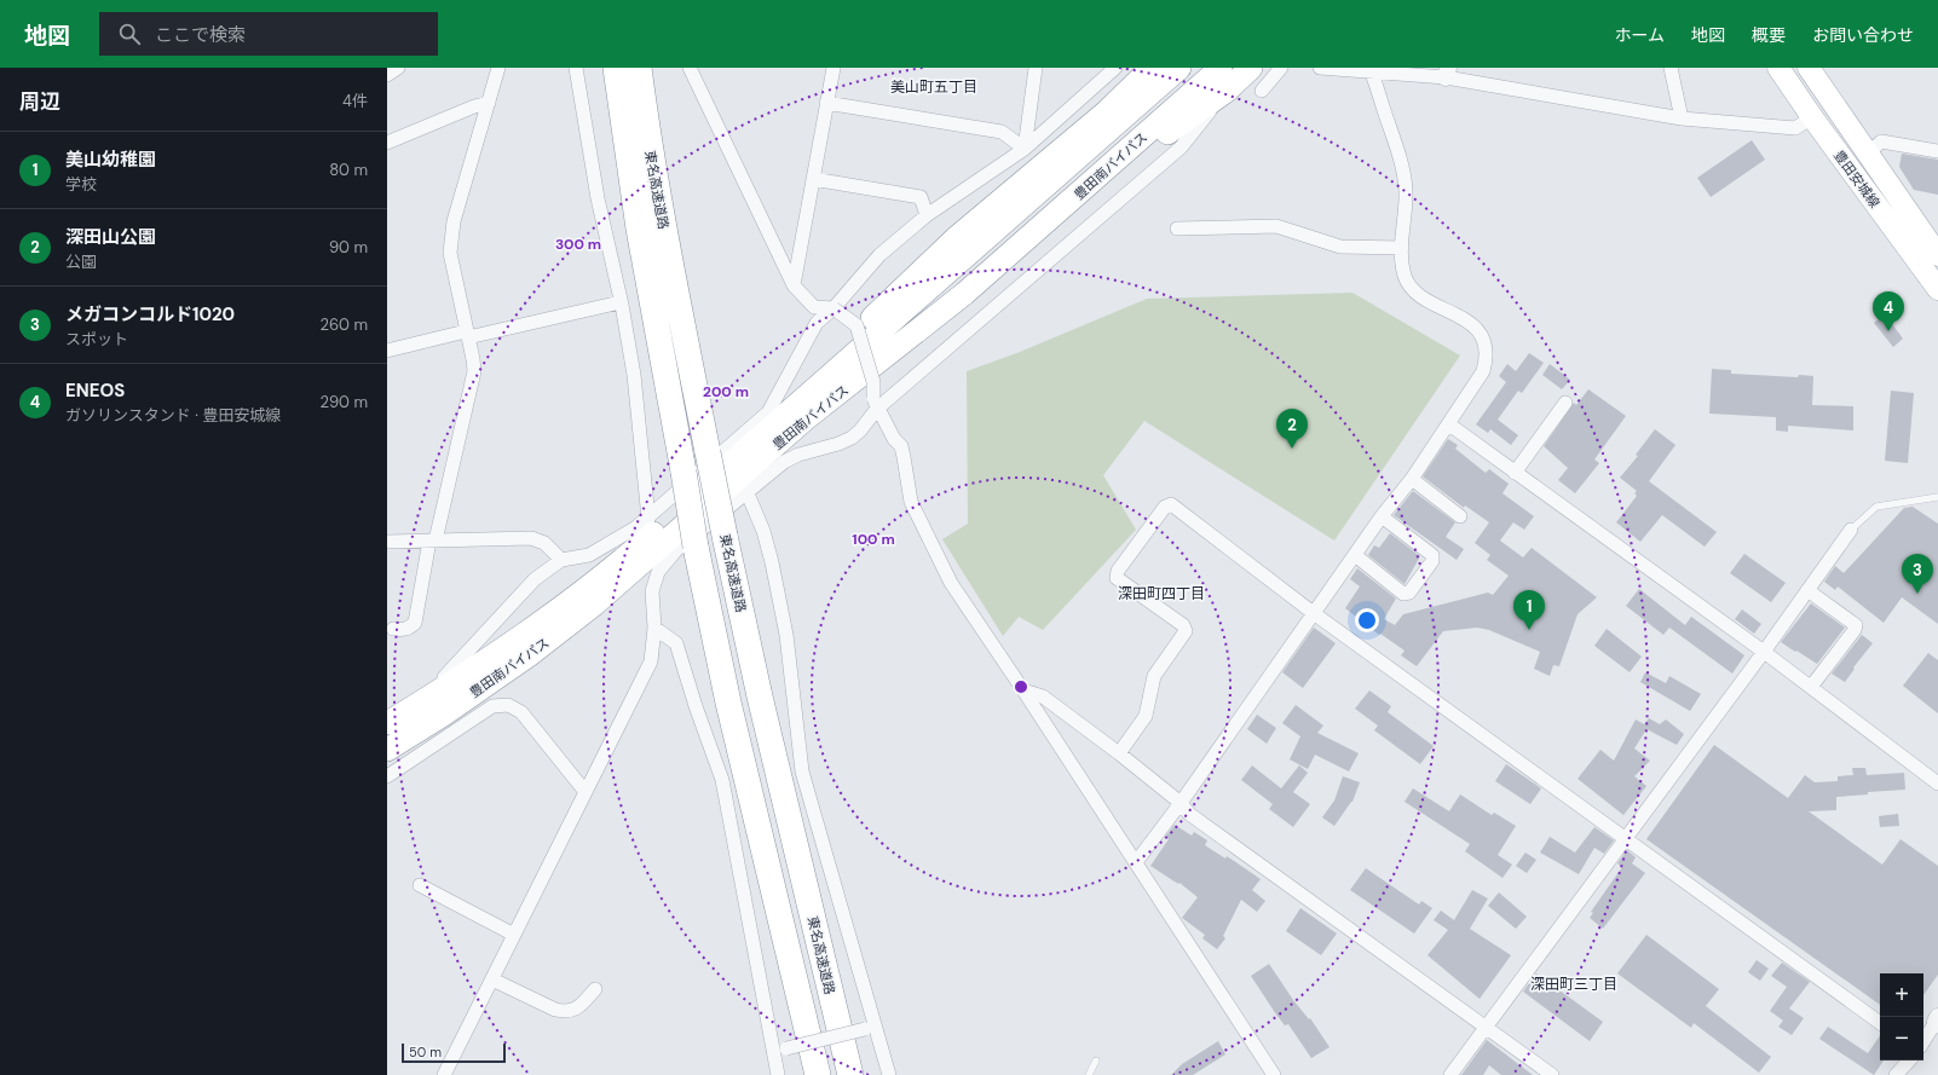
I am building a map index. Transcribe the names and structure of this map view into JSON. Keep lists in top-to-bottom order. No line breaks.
{"streets":{"highway":["豊田南バイパス","東名高速道路"],"main road":["豊田安城線"]},"districts":["美山町五丁目","深田町四丁目","深田町三丁目"],"scale_bar":"50 m","page":{"header":"地図","search":"ここで検索","nav":["ホーム","地図","概要","お問い合わせ"],"heading":["周辺","4件"],"list":[{"mark":"1","name":"美山幼稚園","note":"学校","value":"80 m"},{"mark":"2","name":"深田山公園","note":"公園","value":"90 m"},{"mark":"3","name":"メガコンコルド1020","note":"スポット","value":"260 m"},{"mark":"4","name":"ENEOS","note":"ガソリンスタンド · 豊田安城線","value":"290 m"}],"pins":["4","2","3","1"],"map_buttons":["+","−"],"scale":"50 m"},"rings":["300 m","200 m","100 m"]}
